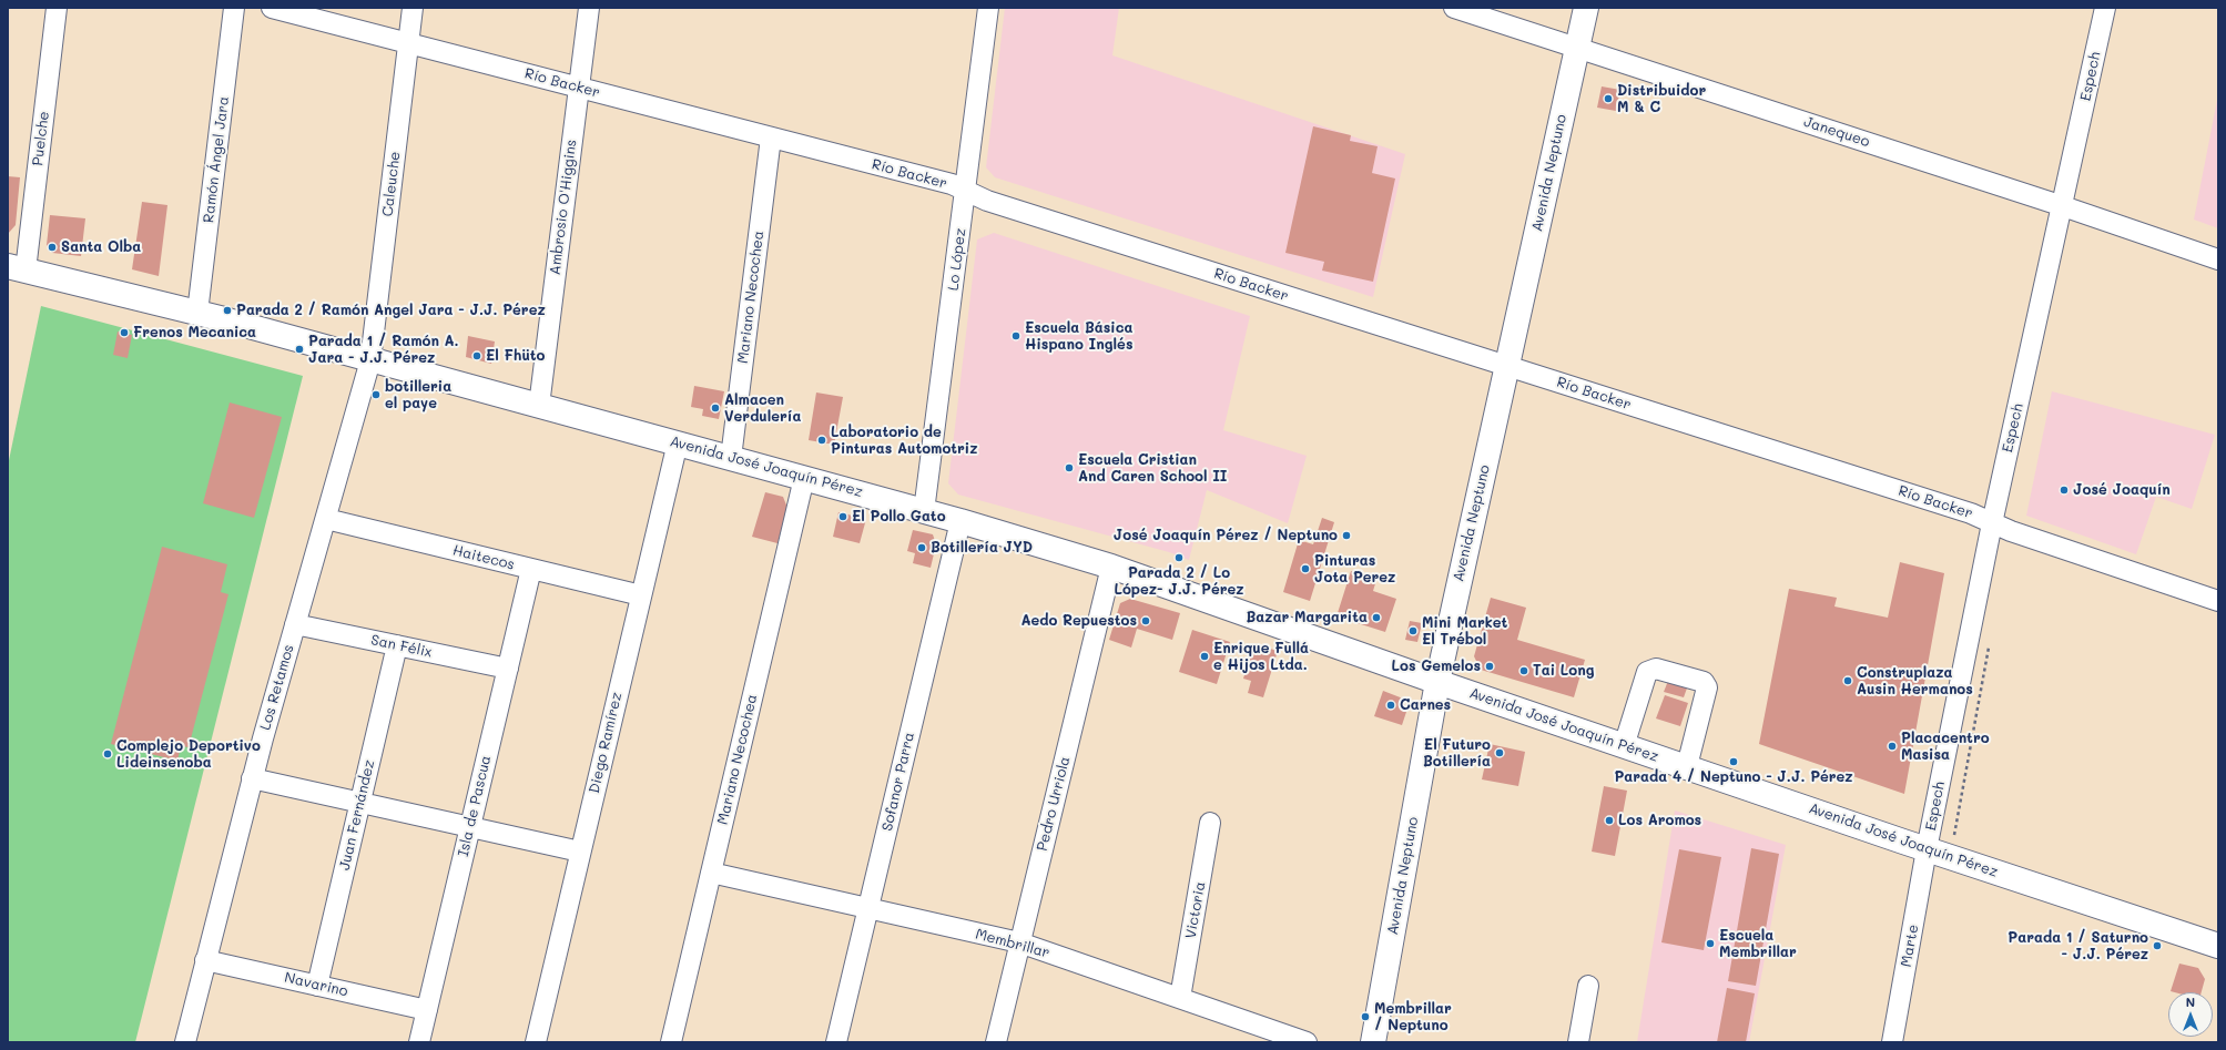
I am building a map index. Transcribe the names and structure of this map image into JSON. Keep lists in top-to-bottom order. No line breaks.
{"streets":{"main road":["Avenida Neptuno","Avenida José Joaquín Pérez"],"street":["Espech","Río Backer","Janequeo","Puelche","Ramón Ángel Jara","Caleuche","Ambrosio O'Higgins","Lo López","Mariano Necochea","Haitecos","San Félix","Los Retamos","Diego Ramírez","Sofanor Parra","Pedro Urriola","Isla de Pascua","Juan Fernández","Victoria","Membrillar","Marte","Navarino"]},"crossings":[["Espech","Río Backer"],["Espech","Janequeo"],["Espech","Avenida José Joaquín Pérez"],["Espech","Marte"],["Río Backer","Avenida Neptuno"],["Río Backer","Caleuche"],["Río Backer","Ambrosio O'Higgins"],["Río Backer","Lo López"],["Río Backer","Mariano Necochea"],["Janequeo","Avenida Neptuno"],["Puelche","Avenida José Joaquín Pérez"],["Ramón Ángel Jara","Avenida José Joaquín Pérez"],["Avenida Neptuno","Avenida José Joaquín Pérez"],["Caleuche","Avenida José Joaquín Pérez"],["Caleuche","Los Retamos"],["Ambrosio O'Higgins","Avenida José Joaquín Pérez"],["Lo López","Avenida José Joaquín Pérez"],["Mariano Necochea","Avenida José Joaquín Pérez"],["Mariano Necochea","Membrillar"],["Avenida José Joaquín Pérez","Los Retamos"],["Avenida José Joaquín Pérez","Diego Ramírez"],["Avenida José Joaquín Pérez","Sofanor Parra"],["Avenida José Joaquín Pérez","Pedro Urriola"],["Avenida José Joaquín Pérez","Marte"],["Haitecos","Los Retamos"],["Haitecos","Diego Ramírez"],["Haitecos","Isla de Pascua"],["San Félix","Los Retamos"],["San Félix","Isla de Pascua"],["San Félix","Juan Fernández"],["Los Retamos","Navarino"],["Sofanor Parra","Membrillar"],["Pedro Urriola","Membrillar"],["Isla de Pascua","Navarino"],["Juan Fernández","Navarino"],["Victoria","Membrillar"]],"places":["Distribuidor M & C","Santa Olba","Parada 2 / Ramón Angel Jara - J.J. Pérez","Frenos Mecanica","Escuela Básica Hispano Inglés","Parada 1 / Ramón A. Jara - J.J. Pérez","El Fhüto","botilleria el paye","Almacen Verdulería","Laboratorio de Pinturas Automotriz","Escuela Cristian And Caren School II","José Joaquín","El Pollo Gato","José Joaquín Pérez / Neptuno","Botillería JYD","Parada 2 / Lo López- J.J. Pérez","Pinturas Jota Perez","Bazar Margarita","Aedo Repuestos","Mini Market El Trébol","Enrique Fullá e Hijos Ltda.","Los Gemelos","Tai Long","Construplaza Ausin Hermanos","Carnes","Placacentro Masisa","El Futuro Botillería","Complejo Deportivo Lideinsenoba","Parada 4 / Neptuno - J.J. Pérez","Los Aromos","Escuela Membrillar","Parada 1 / Saturno - J.J. Pérez","Membrillar / Neptuno"],"north":"top"}
